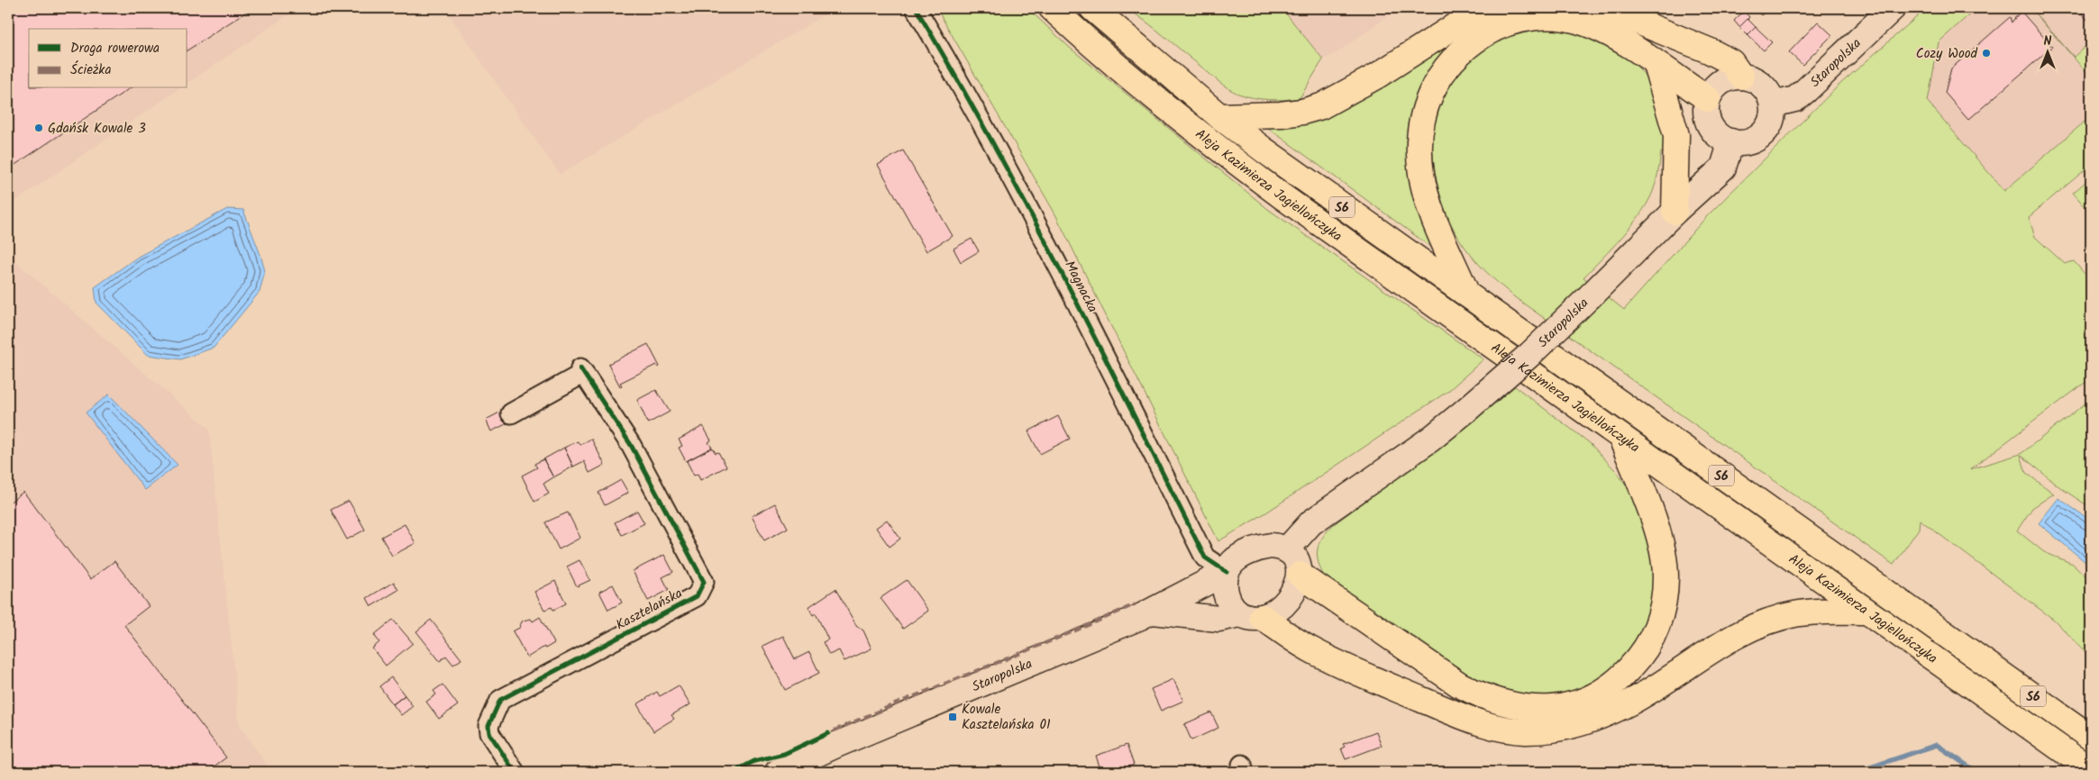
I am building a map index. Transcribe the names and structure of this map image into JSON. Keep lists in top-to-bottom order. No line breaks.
{"streets":{"highway":["Aleja Kazimierza Jagiellończyka","S6"],"main road":["Staropolska"],"street":["Magnacka","Kasztelańska"]},"crossings":[["Staropolska","Magnacka"]],"places":{"other":["Cozy Wood","Gdańsk Kowale 3"],"transit":["Kowale Kasztelańska 01"]},"legend":["Droga rowerowa","Ścieżka"],"north":"top"}
